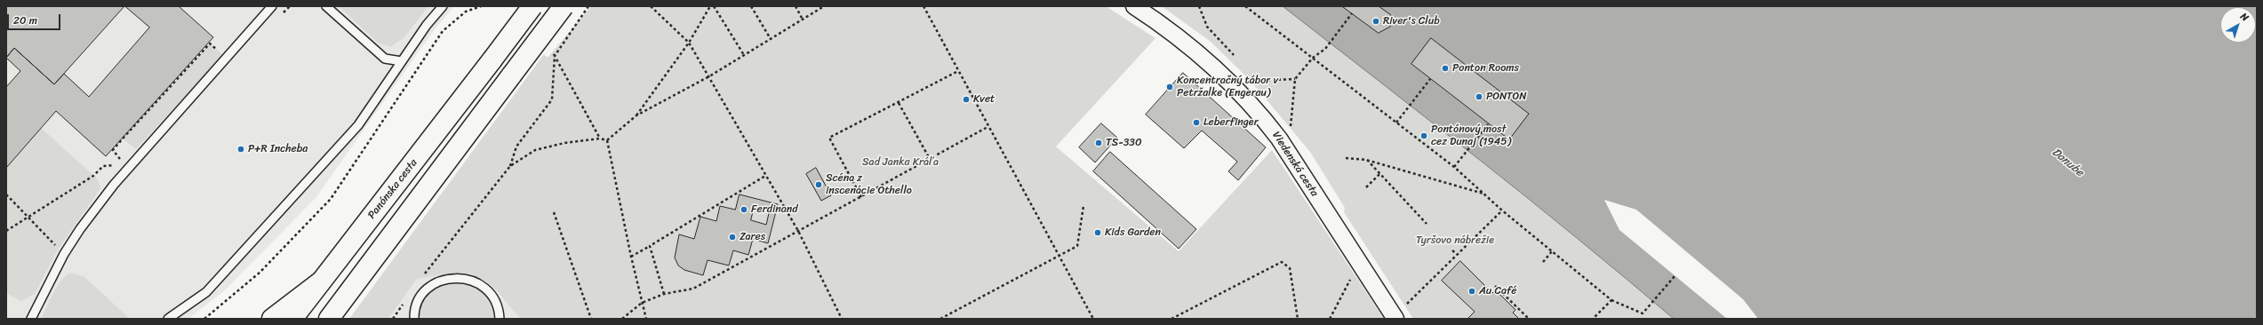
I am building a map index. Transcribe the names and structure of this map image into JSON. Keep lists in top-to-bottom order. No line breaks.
{"streets":{"main road":["Panónska cesta"],"street":["Viedenská cesta"]},"water":["Danube"],"parks":["Sad Janka Kráľa","Tyršovo nábrežie"],"places":["River's Club","Ponton Rooms","Koncentračný tábor v Petržalke (Engerau)","PONTON","Kvet","Leberfinger","Pontónový most cez Dunaj (1945)","TS-330","P+R Incheba","Scéna z inscenácie Othello","Ferdinand","Kids Garden","Zares","Au Café"],"scale_bar":"20 m","north":"top right"}
